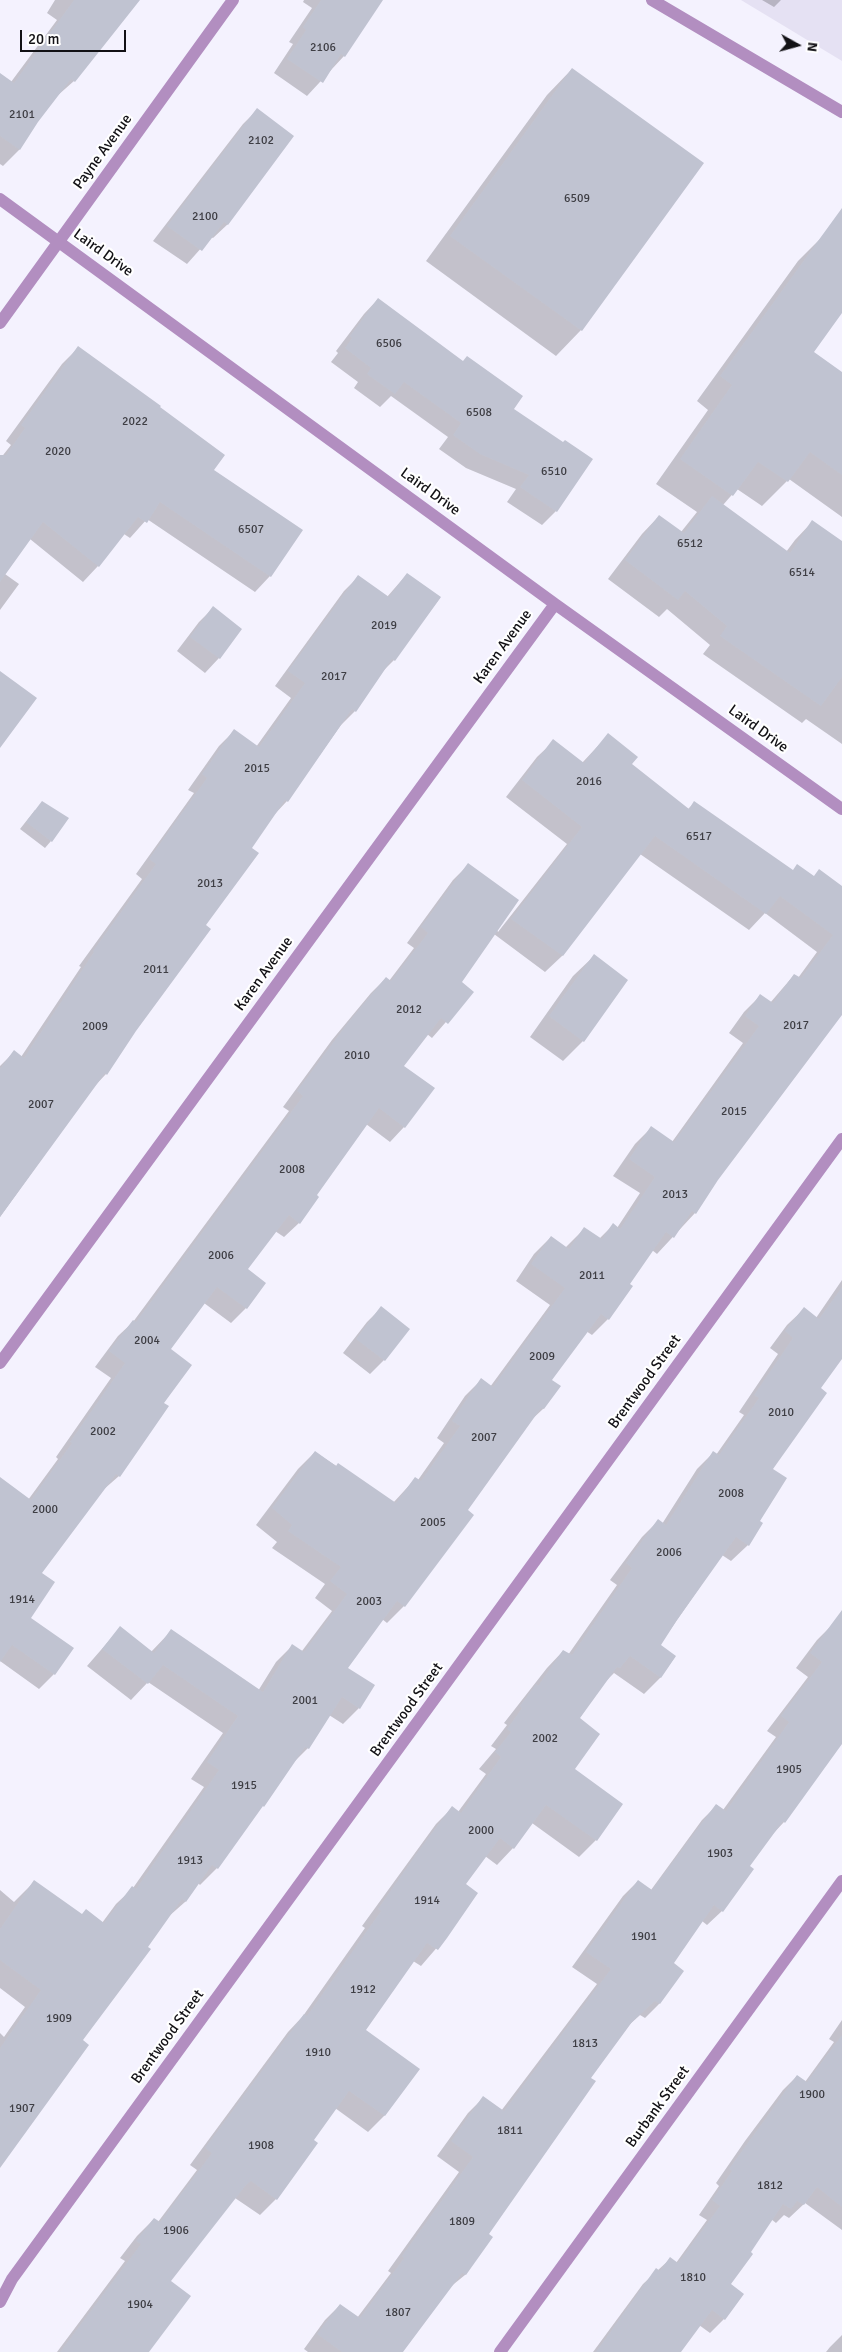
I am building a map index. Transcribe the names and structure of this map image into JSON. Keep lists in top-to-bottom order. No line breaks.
{"streets":{"street":["Payne Avenue","Laird Drive","Karen Avenue","Brentwood Street","Burbank Street"]},"crossings":[["Payne Avenue","Laird Drive"],["Laird Drive","Karen Avenue"]],"house_numbers":["2106","2101","2102","6509","2100","6506","6508","2022","2020","6510","6507","6512","6514","2019","2017","2015","2016","6517","2013","2011","2012","2017","2009","2010","2007","2015","2008","2013","2006","2011","2004","2009","2010","2002","2007","2008","2000","2005","2006","1914","2003","2001","2002","1905","1915","2000","1903","1913","1914","1901","1912","1909","1813","1910","1900","1907","1811","1908","1812","1809","1906","1810","1904","1807"],"scale_bar":"20 m","north":"right"}
